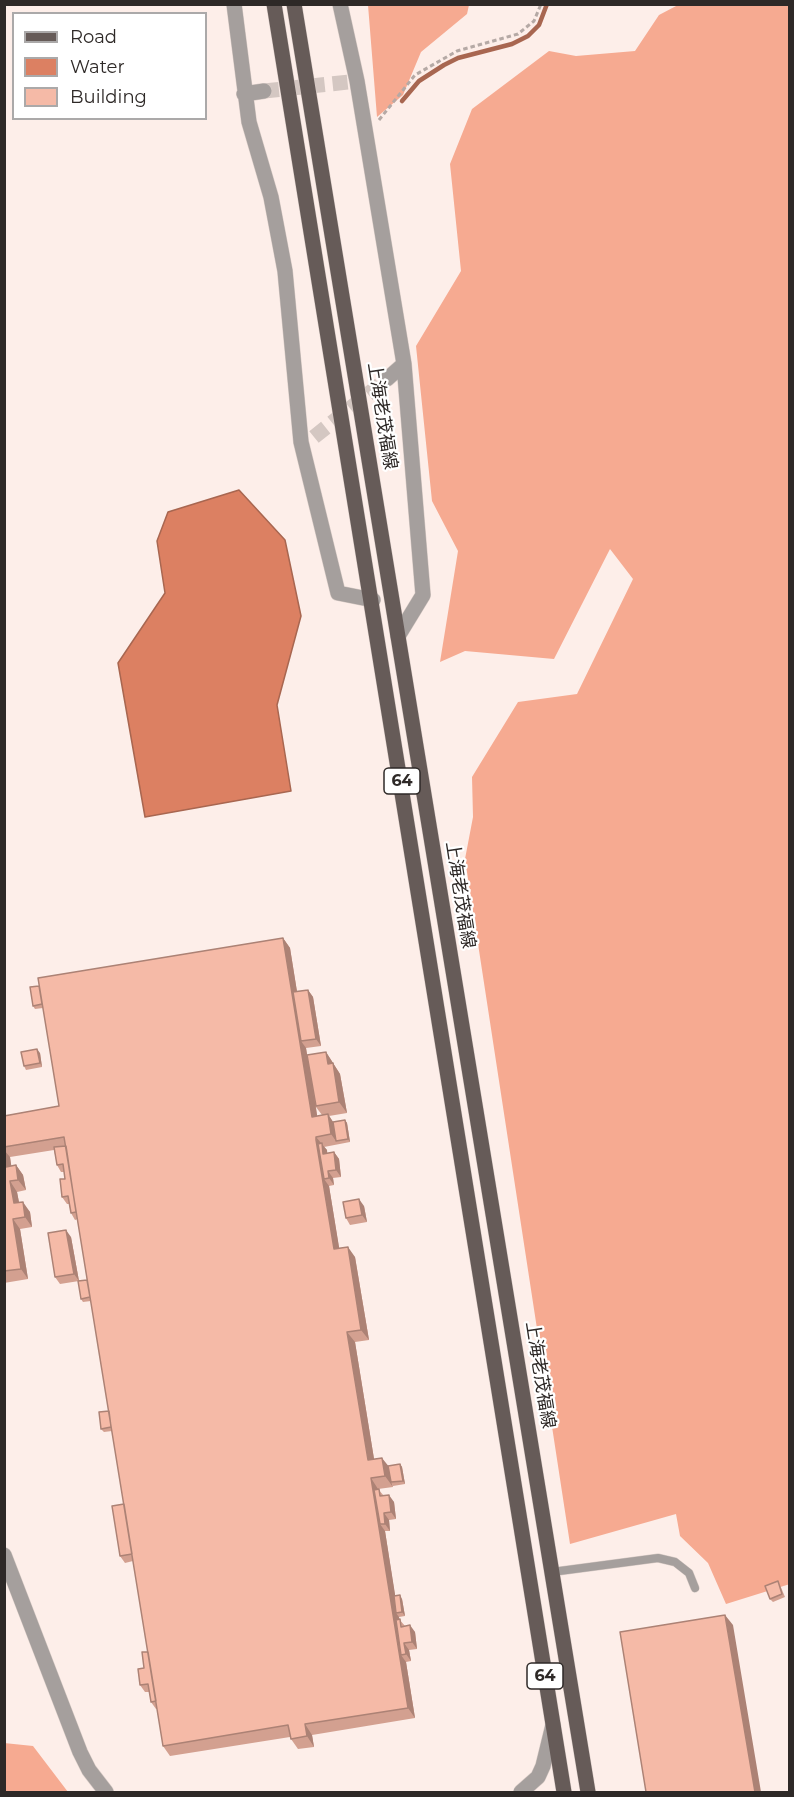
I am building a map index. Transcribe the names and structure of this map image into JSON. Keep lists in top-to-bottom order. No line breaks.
{"streets":{"main road":["上海老茂福線","64"]},"legend":["Road","Water","Building"]}
